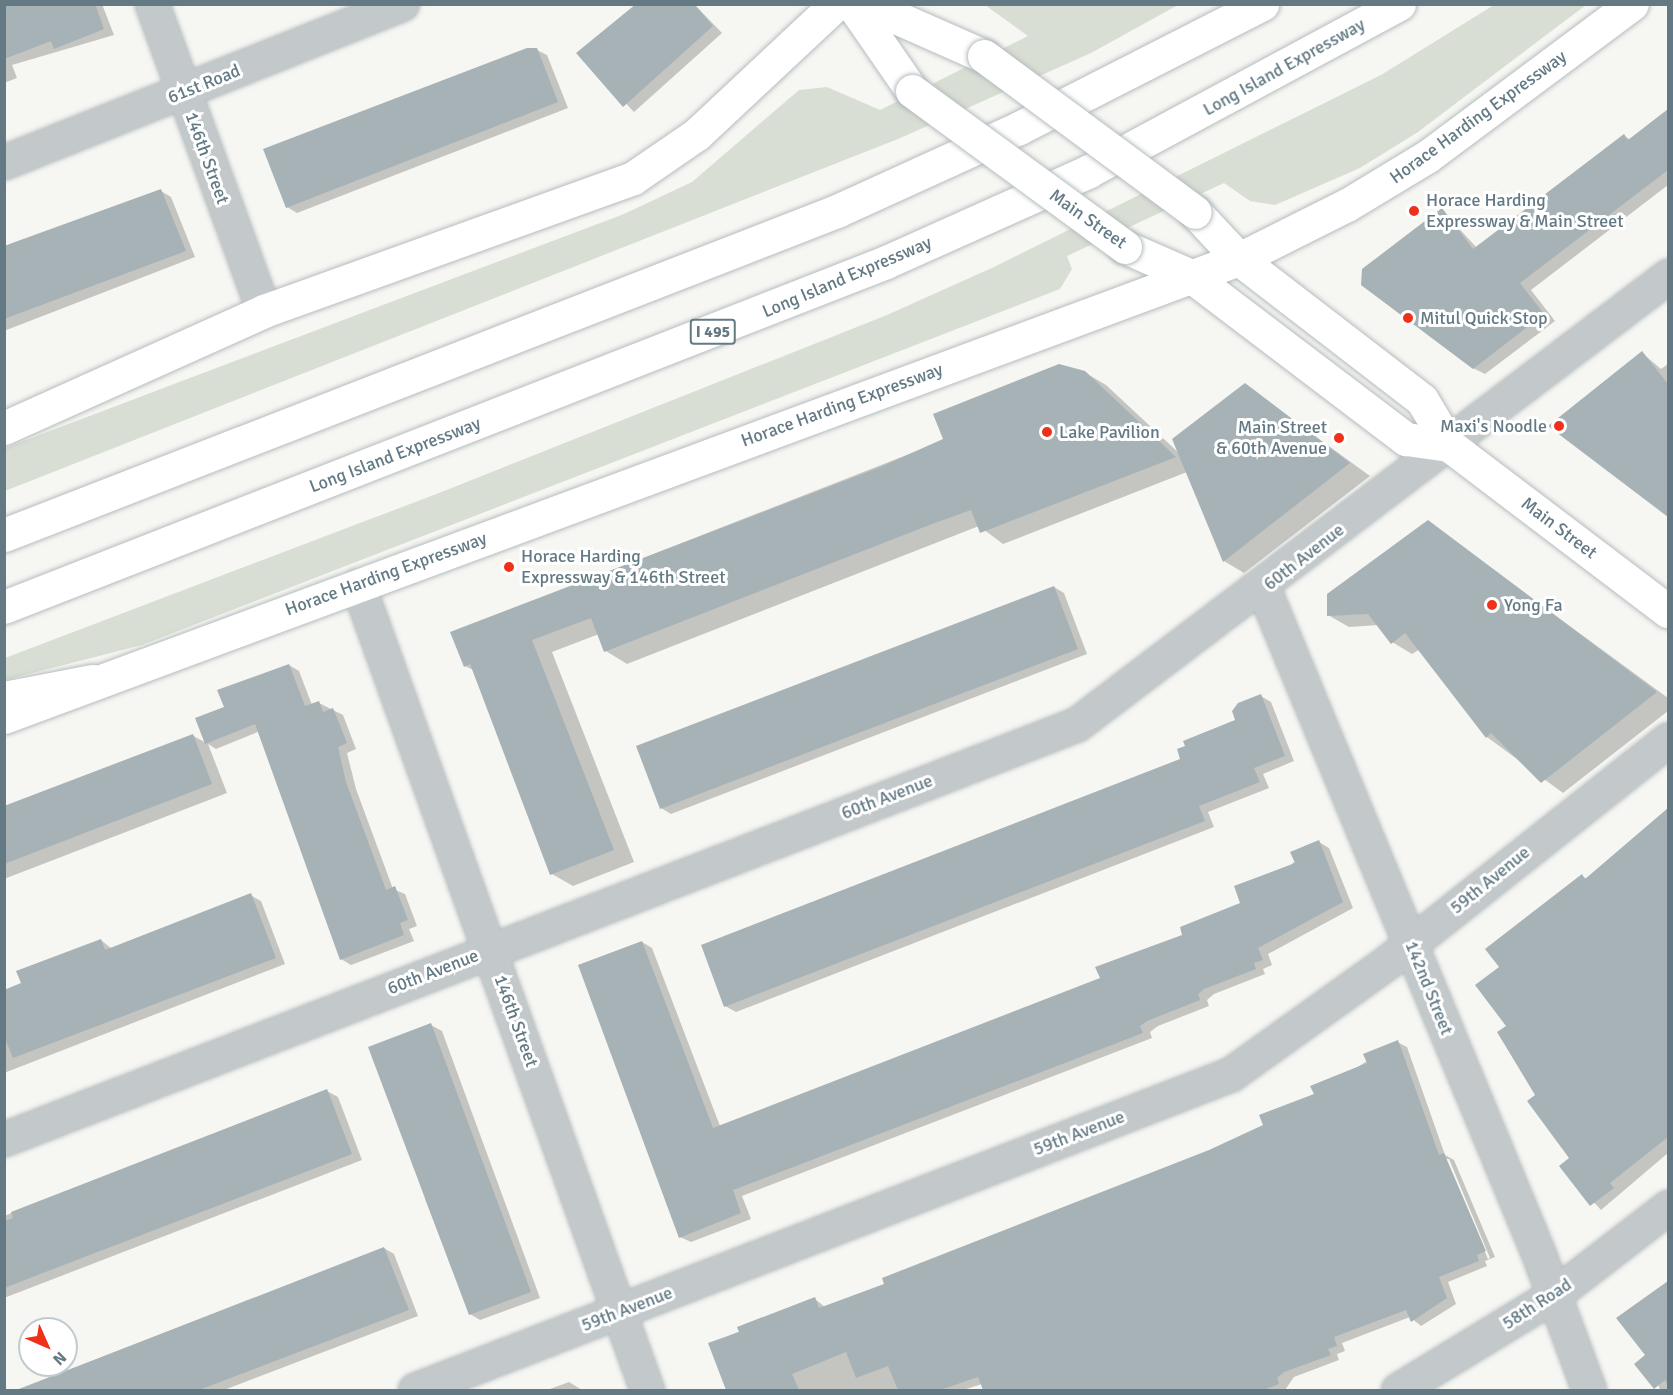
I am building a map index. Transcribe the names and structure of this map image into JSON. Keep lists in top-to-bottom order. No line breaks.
{"streets":{"main road":["Long Island Expressway","Horace Harding Expressway","Main Street","I 495"],"street":["61st Road","146th Street","60th Avenue","59th Avenue","142nd Street","58th Road"]},"crossings":[["61st Road","146th Street"],["Horace Harding Expressway","146th Street"],["Horace Harding Expressway","Main Street"],["146th Street","60th Avenue"],["146th Street","59th Avenue"],["Main Street","60th Avenue"],["60th Avenue","142nd Street"],["59th Avenue","142nd Street"],["142nd Street","58th Road"]],"places":["Horace Harding Expressway & Main Street","Mitul Quick Stop","Maxi's Noodle","Lake Pavilion","Main Street & 60th Avenue","Horace Harding Expressway & 146th Street","Yong Fa"],"north":"bottom right"}
